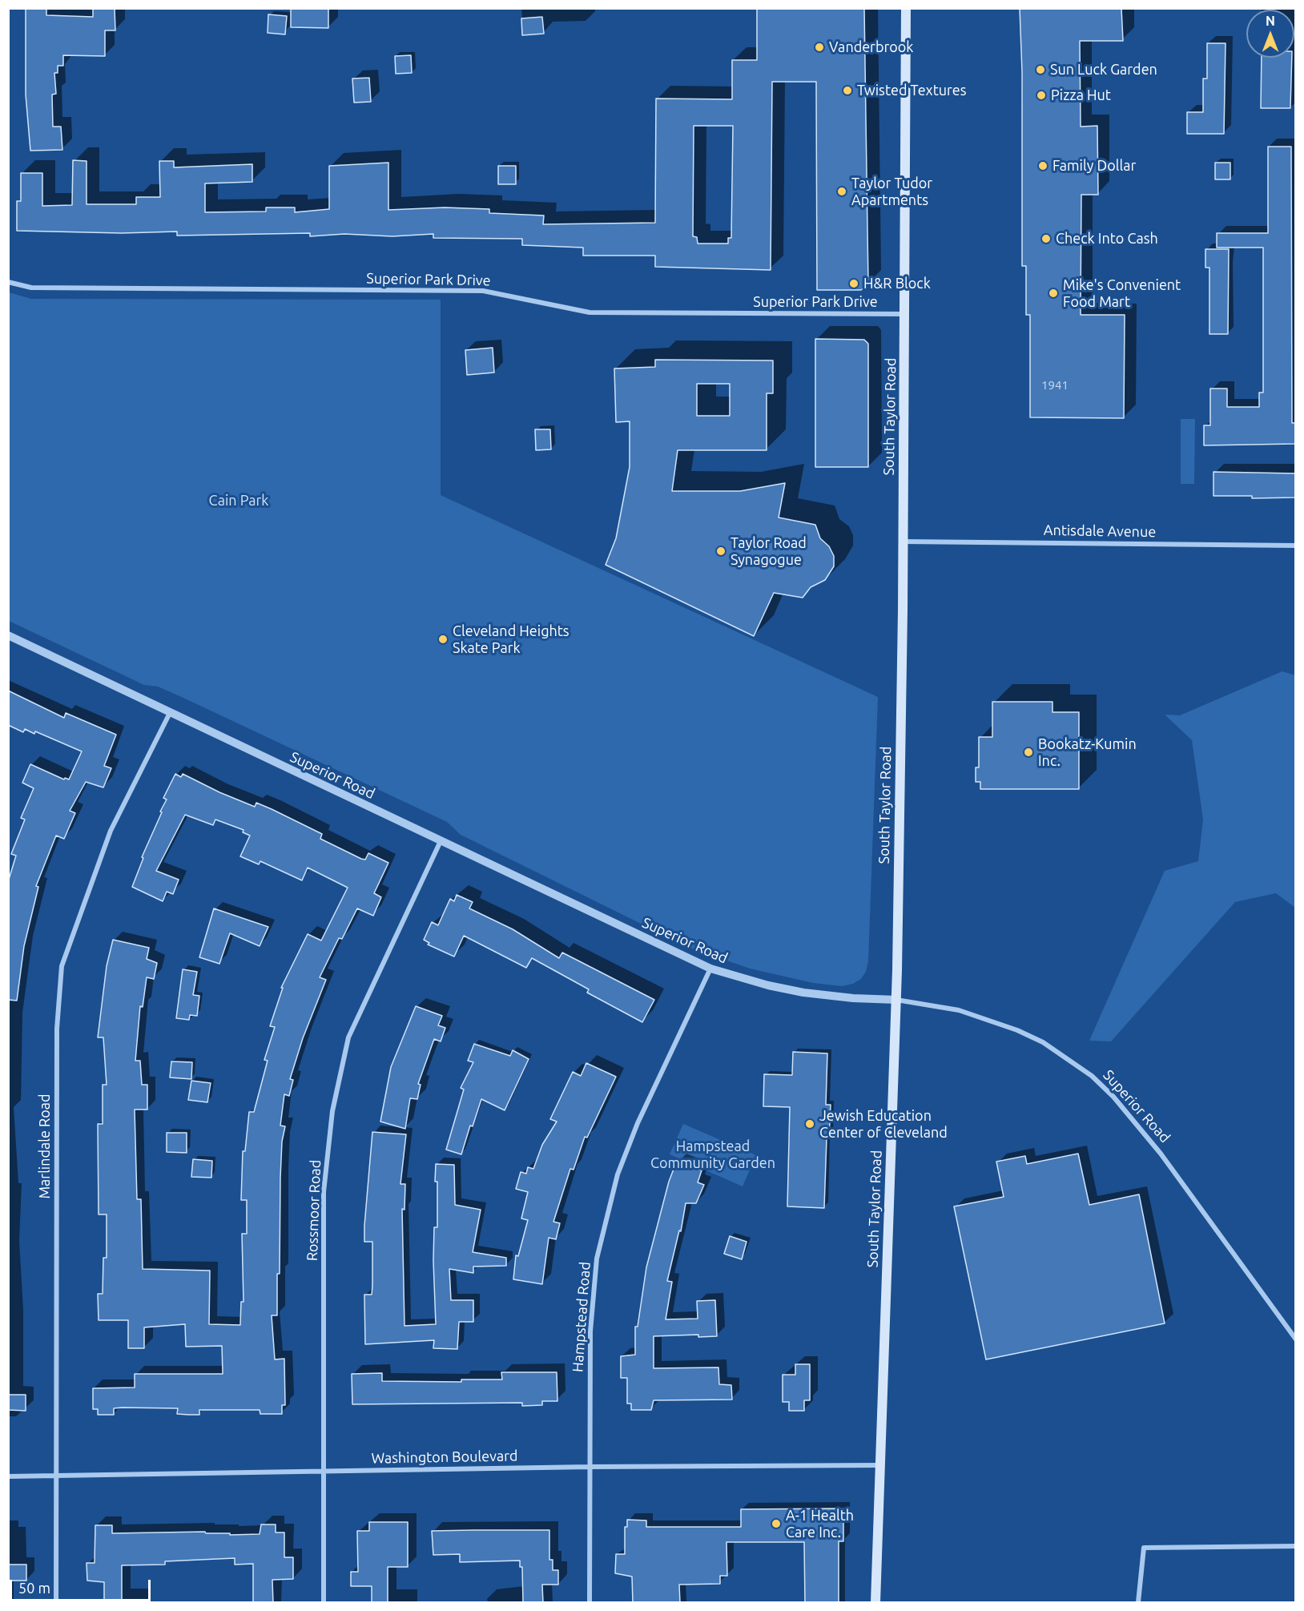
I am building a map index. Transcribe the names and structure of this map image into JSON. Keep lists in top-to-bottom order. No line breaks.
{"streets":{"main road":["South Taylor Road"],"street":["Superior Park Drive","Antisdale Avenue","Superior Road","Marlindale Road","Rossmoor Road","Hampstead Road","Washington Boulevard"]},"crossings":[["Superior Park Drive","South Taylor Road"],["South Taylor Road","Antisdale Avenue"],["South Taylor Road","Superior Road"],["South Taylor Road","Washington Boulevard"],["Superior Road","Marlindale Road"],["Superior Road","Rossmoor Road"],["Superior Road","Hampstead Road"],["Marlindale Road","Washington Boulevard"],["Rossmoor Road","Washington Boulevard"],["Hampstead Road","Washington Boulevard"]],"parks":["Cain Park","Hampstead Community Garden"],"places":["Vanderbrook","Sun Luck Garden","Twisted Textures","Pizza Hut","Family Dollar","Taylor Tudor Apartments","Check Into Cash","H&R Block","Mike's Convenient Food Mart","Taylor Road Synagogue","Cleveland Heights Skate Park","Bookatz-Kumin Inc.","Jewish Education Center of Cleveland","A-1 Health Care Inc."],"house_numbers":["1941"],"scale_bar":"50 m","north":"top"}
